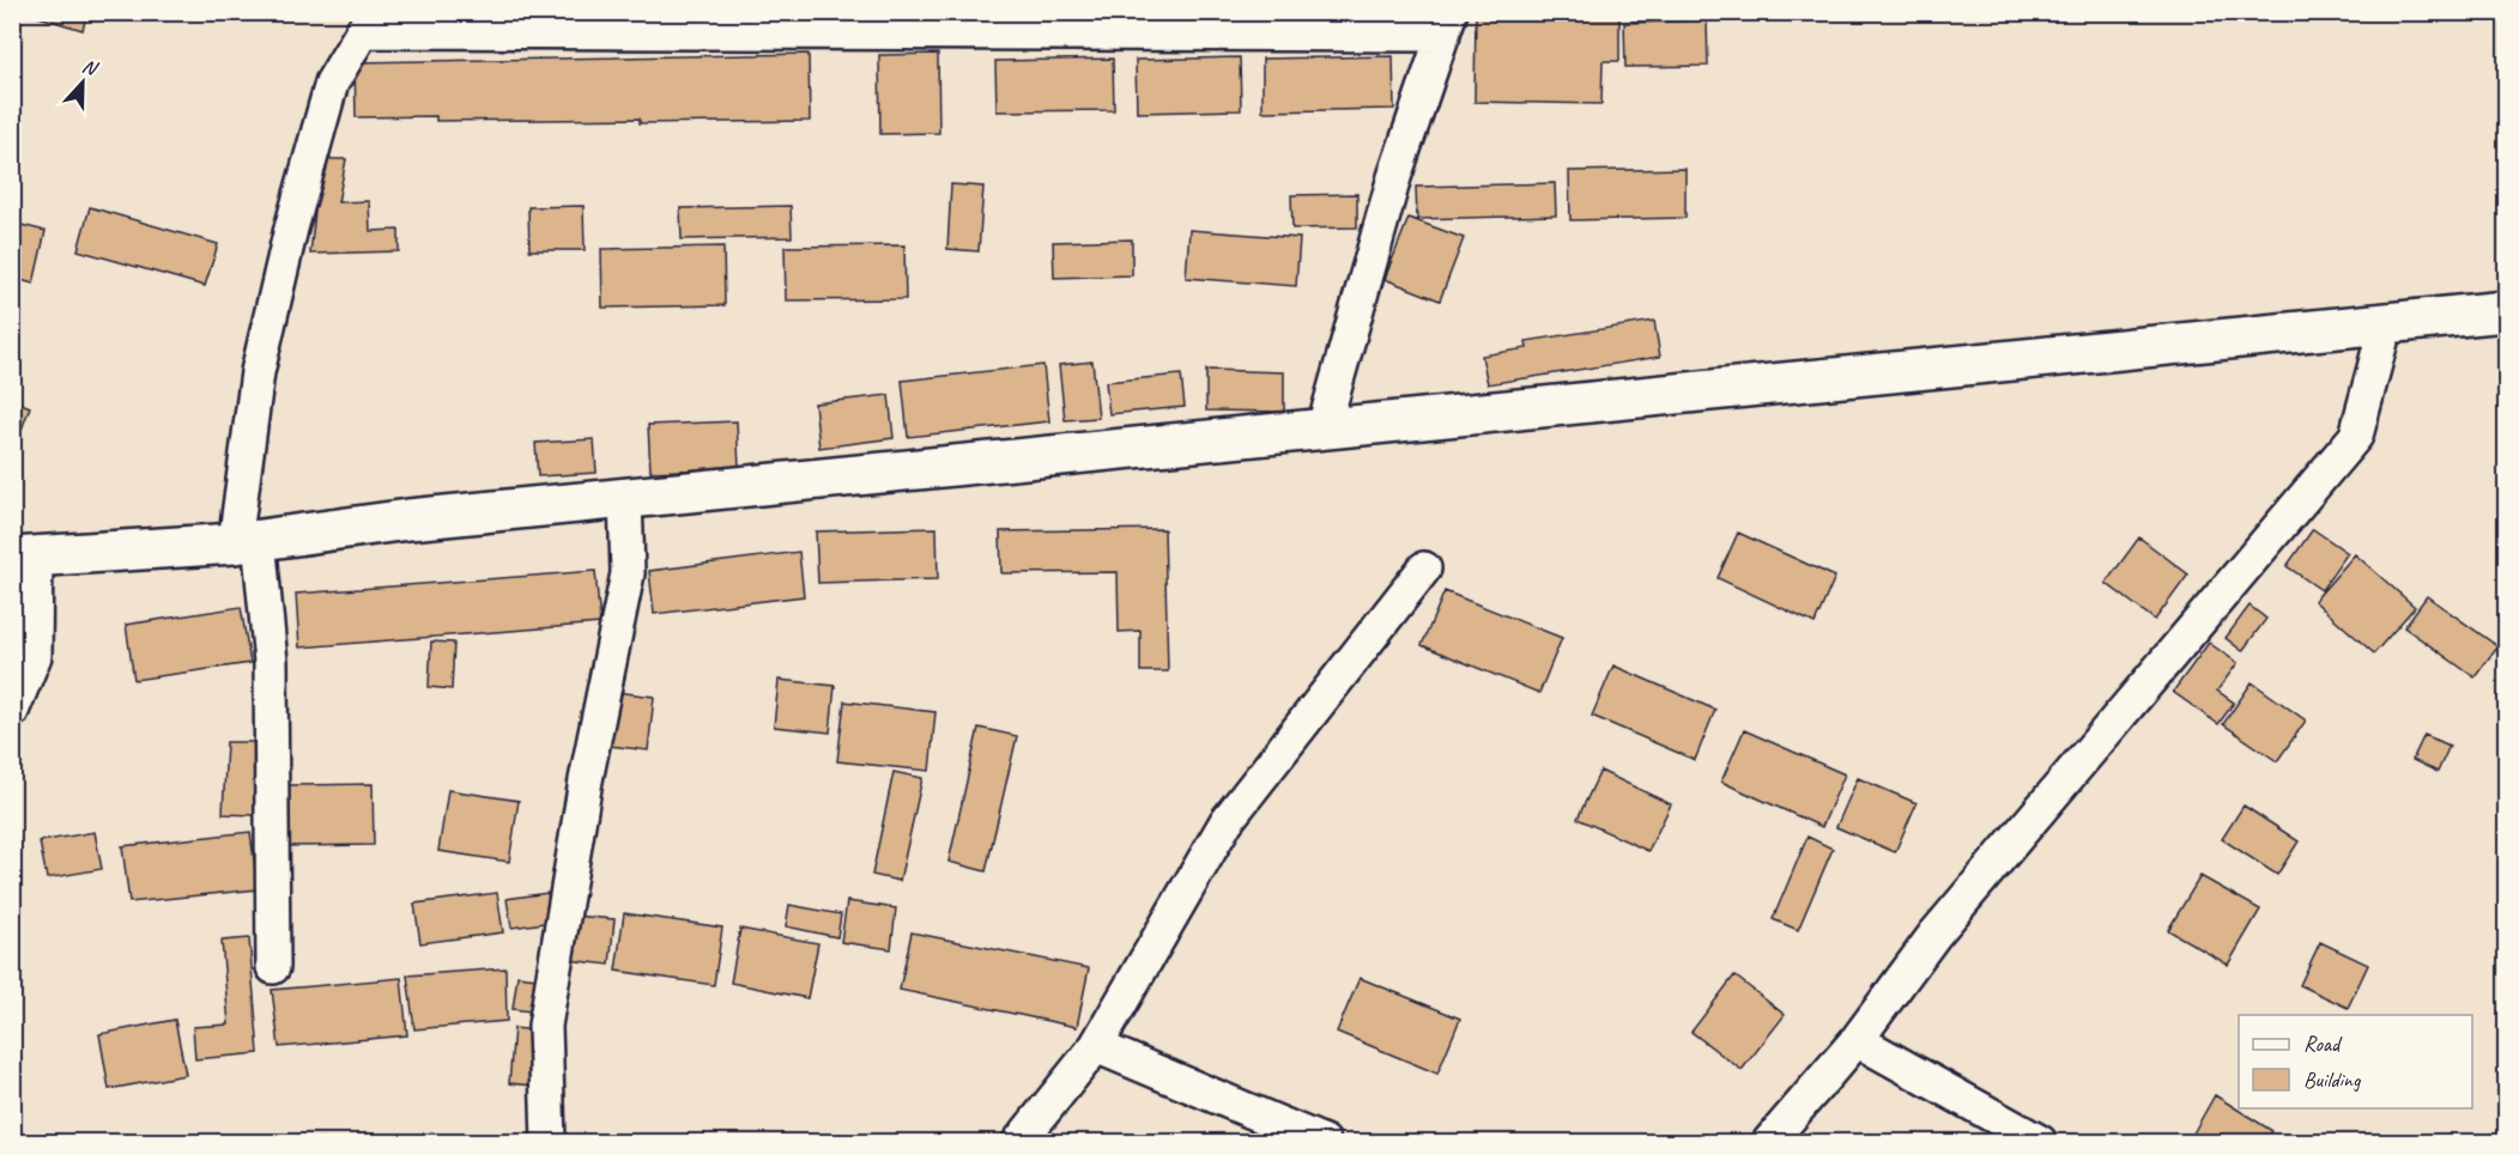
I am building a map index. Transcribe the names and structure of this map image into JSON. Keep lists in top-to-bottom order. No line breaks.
{"legend":["Road","Building"],"north":"top"}
